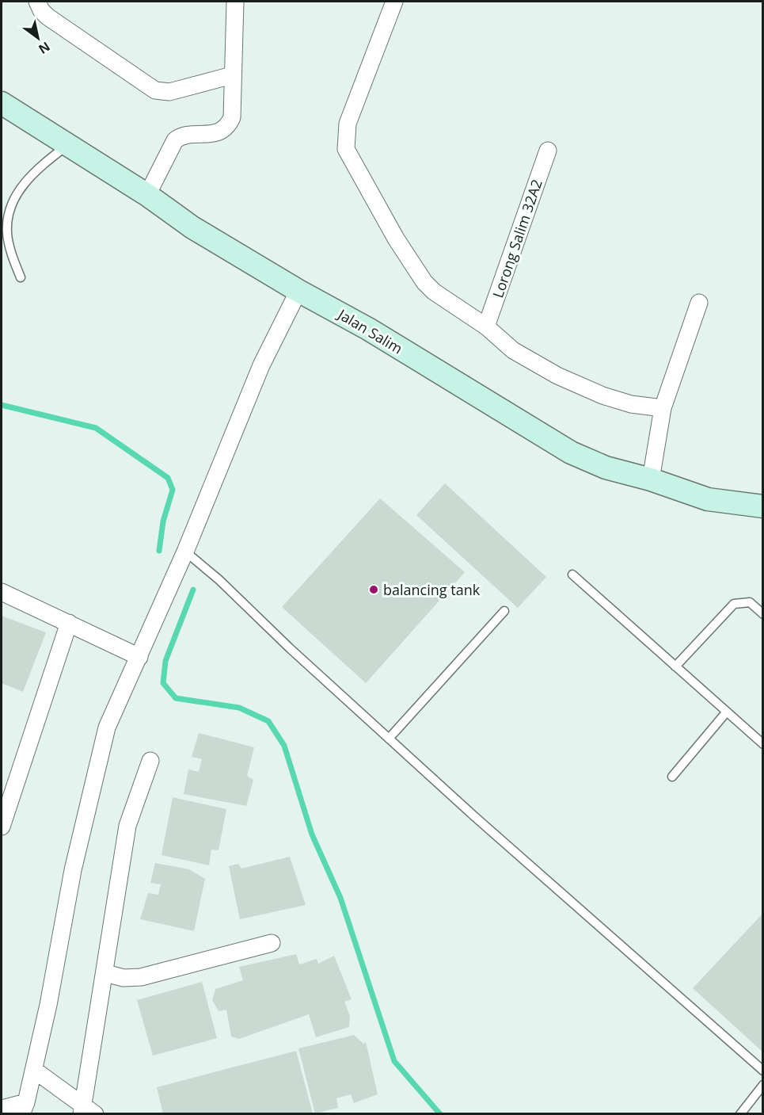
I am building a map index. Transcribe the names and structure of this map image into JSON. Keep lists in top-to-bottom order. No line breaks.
{"streets":{"street":["Lorong Salim 32A2","Jalan Salim"]},"places":["balancing tank"],"north":"bottom right"}
